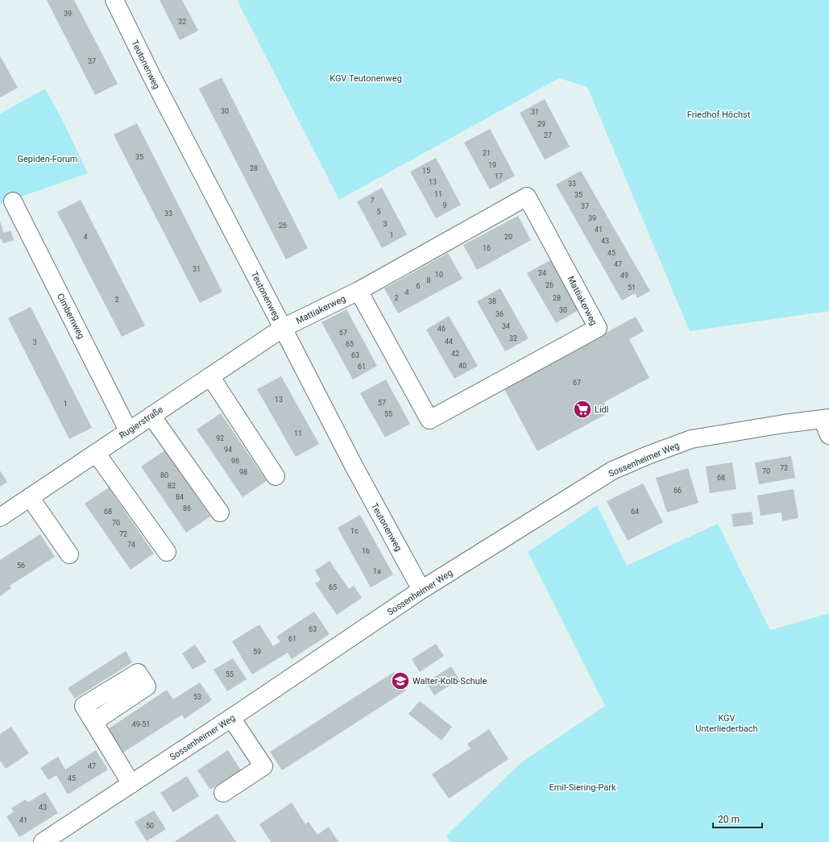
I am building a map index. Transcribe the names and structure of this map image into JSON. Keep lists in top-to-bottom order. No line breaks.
{"streets":{"street":["Teutonenweg","Mattiakerweg","Cimbernweg","Rugierstraße","Sossenheimer Weg"]},"crossings":[["Teutonenweg","Mattiakerweg"],["Teutonenweg","Rugierstraße"],["Teutonenweg","Sossenheimer Weg"],["Mattiakerweg","Rugierstraße"],["Cimbernweg","Rugierstraße"]],"parks":["KGV Teutonenweg","Friedhof Höchst","Gepiden-Forum","KGV Unterliederbach","Emil-Siering-Park"],"places":{"supermarket":["Lidl"],"school or university":["Walter-Kolb-Schule"]},"house_numbers":["39","32","37","30","31","29","27","21","35","19","28","15","17","13","33","11","35","7","9","37","5","33","39","3","26","41","1","4","20","43","16","45","47","31","24","10","49","8","26","6","51","4","2","28","2","38","30","36","34","46","67","32","44","3","65","42","63","40","61","67","13","57","1","55","11","92","94","96","72","70","98","80","68","82","66","84","86","68","64","70","1c","72","74","1b","56","1a","65","63","61","59","55","53","49-51","47","45","43","41","50"],"scale_bar":"20 m"}
